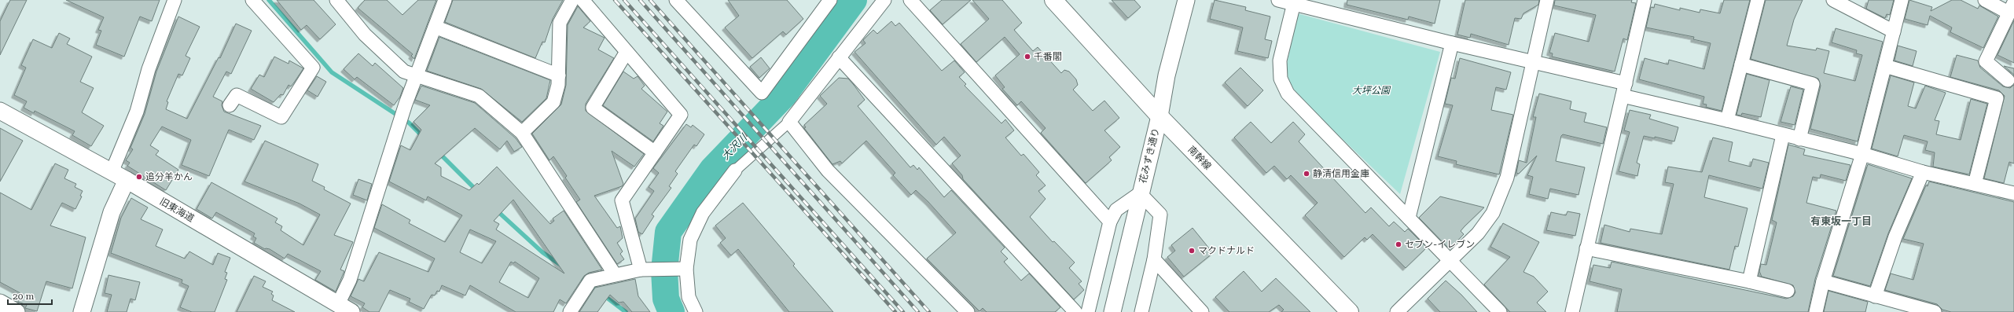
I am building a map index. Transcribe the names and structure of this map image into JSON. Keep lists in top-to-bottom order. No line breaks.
{"streets":{"main road":["南幹線"],"street":["花みずき通り","旧東海道"]},"crossings":[["花みずき通り","南幹線"]],"districts":["有東坂一丁目"],"water":["大沢川"],"parks":["大坪公園"],"places":["千番閣","静清信用金庫","追分羊かん","セブン-イレブン","マクドナルド"],"scale_bar":"20 m"}
